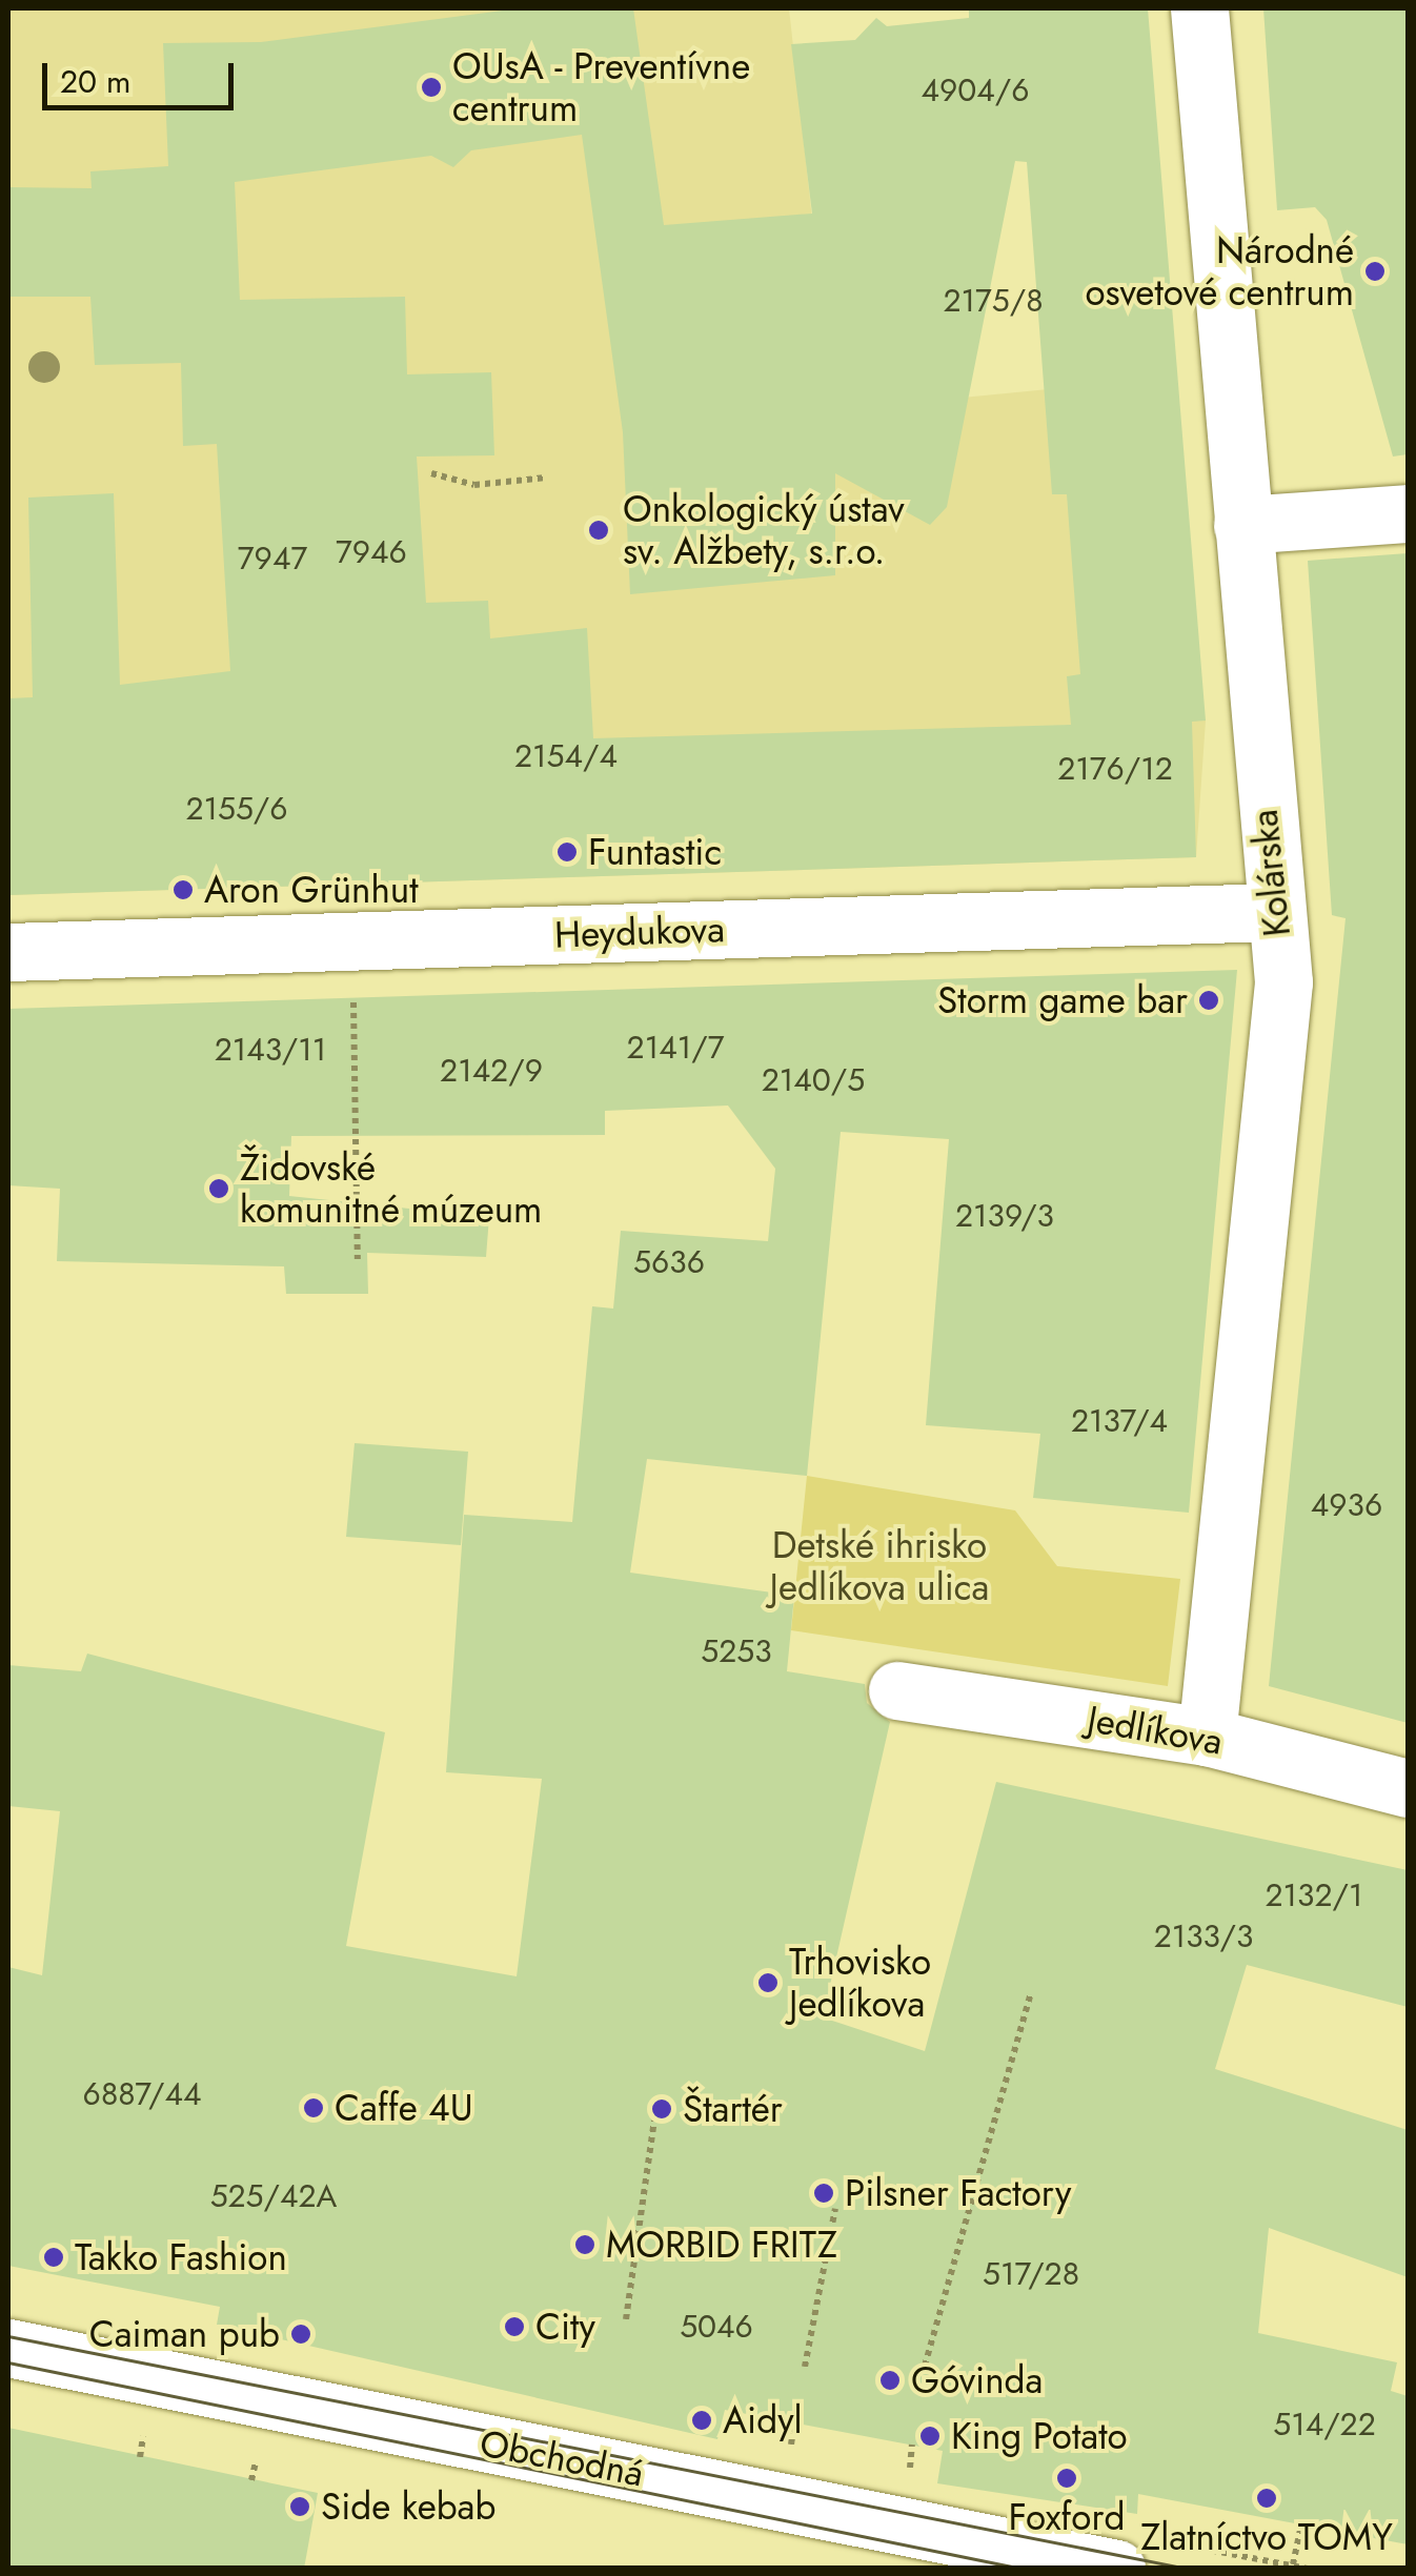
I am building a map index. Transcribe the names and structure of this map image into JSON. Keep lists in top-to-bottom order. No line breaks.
{"streets":{"street":["Kolárska","Heydukova","Jedlíkova","Obchodná"]},"crossings":[["Kolárska","Heydukova"],["Kolárska","Jedlíkova"]],"parks":["Detské ihrisko Jedlíkova ulica"],"places":["OUsA - Preventívne centrum","Národné osvetové centrum","Onkologický ústav sv. Alžbety, s.r.o.","Funtastic","Aron Grünhut","Storm game bar","Židovské komunitné múzeum","Trhovisko Jedlíkova","Caffe 4U","Štartér","Pilsner Factory","MORBID FRITZ","Takko Fashion","City","Caiman pub","Góvinda","Aidyl","King Potato","Foxford","Zlatníctvo TOMY","Side kebab"],"house_numbers":["4904/6","2175/8","7946","7947","2154/4","2176/12","2155/6","2141/7","2143/11","2142/9","2140/5","2139/3","5636","2137/4","4936","5253","2132/1","2133/3","6887/44","525/42A","517/28","5046","514/22"],"scale_bar":"20 m"}
